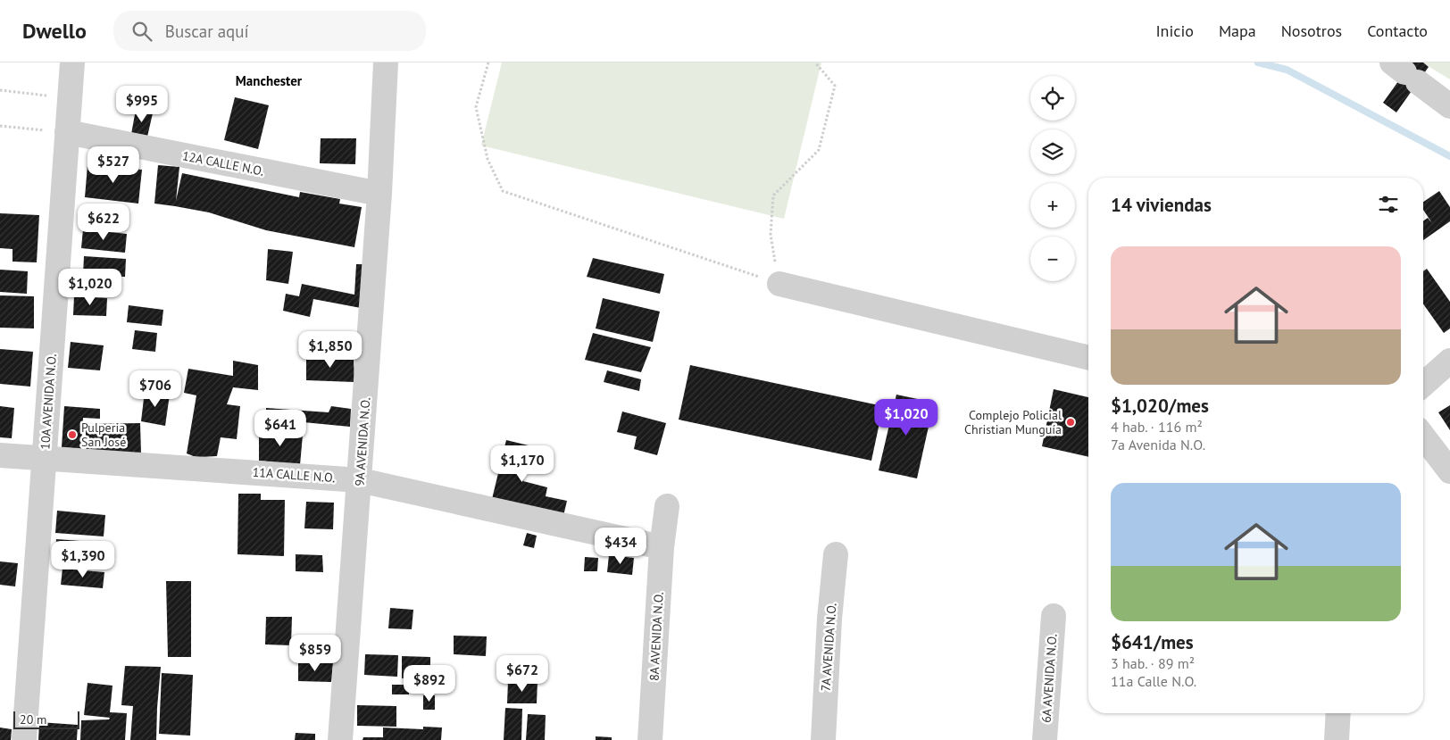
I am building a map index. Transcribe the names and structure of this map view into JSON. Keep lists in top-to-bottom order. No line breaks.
{"streets":{"street":["12A CALLE N.O.","10A AVENIDA N.O.","9A AVENIDA N.O.","11A CALLE N.O.","8A AVENIDA N.O.","7A AVENIDA N.O.","6A AVENIDA N.O."]},"crossings":[["12A CALLE N.O.","10A AVENIDA N.O."],["12A CALLE N.O.","9A AVENIDA N.O."],["10A AVENIDA N.O.","11A CALLE N.O."],["9A AVENIDA N.O.","11A CALLE N.O."],["11A CALLE N.O.","8A AVENIDA N.O."]],"districts":["Manchester"],"places":["Complejo Policial Christian Munguía","Pulperia San José"],"scale_bar":"20 m","page":{"header":"Dwello","search":"Buscar aquí","nav":["Inicio","Mapa","Nosotros","Contacto"],"map_buttons":["+","−"],"price":["$995","$527","$622","$1,020","$1,850","$706","$1,020","$641","$1,170","$434","$1,390","$859","$672","$892"],"heading":"14 viviendas","list":[{"name":"$1,020/mes","note":"4 hab. · 116 m² · 7a Avenida N.O."},{"name":"$641/mes","note":"3 hab. · 89 m² · 11a Calle N.O."}],"scale":"20 m"}}
